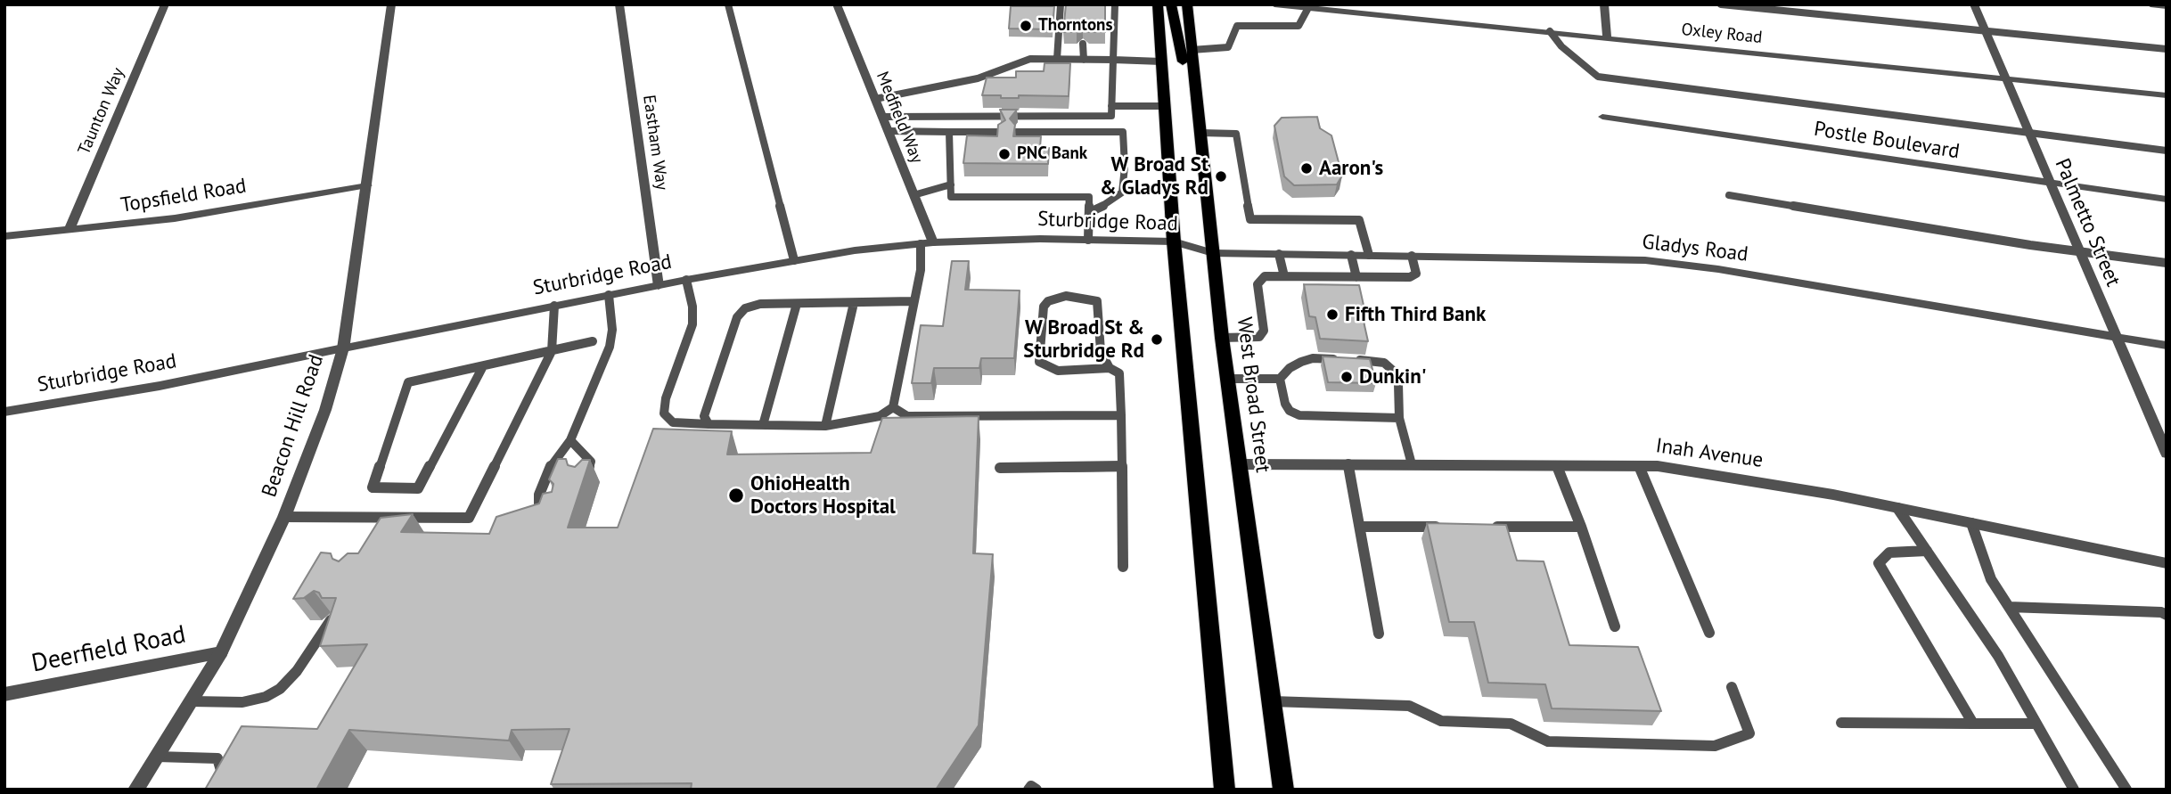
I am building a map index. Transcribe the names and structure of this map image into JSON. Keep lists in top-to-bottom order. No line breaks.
{"streets":{"main road":["West Broad Street"],"street":["Oxley Road","Taunton Way","Medfield Way","Postle Boulevard","Eastham Way","Topsfield Road","Sturbridge Road","Palmetto Street","Gladys Road","Beacon Hill Road","Inah Avenue","Deerfield Road"]},"crossings":[["Oxley Road","Palmetto Street"],["Taunton Way","Topsfield Road"],["Medfield Way","Sturbridge Road"],["Postle Boulevard","Palmetto Street"],["Eastham Way","Sturbridge Road"],["Topsfield Road","Beacon Hill Road"],["Sturbridge Road","Gladys Road"],["Sturbridge Road","West Broad Street"],["Sturbridge Road","Beacon Hill Road"],["Palmetto Street","Gladys Road"],["Gladys Road","West Broad Street"],["West Broad Street","Inah Avenue"],["Beacon Hill Road","Deerfield Road"]],"places":["Thorntons","PNC Bank","Aaron's","W Broad St & Gladys Rd","Fifth Third Bank","W Broad St & Sturbridge Rd","Dunkin'","OhioHealth Doctors Hospital"]}
